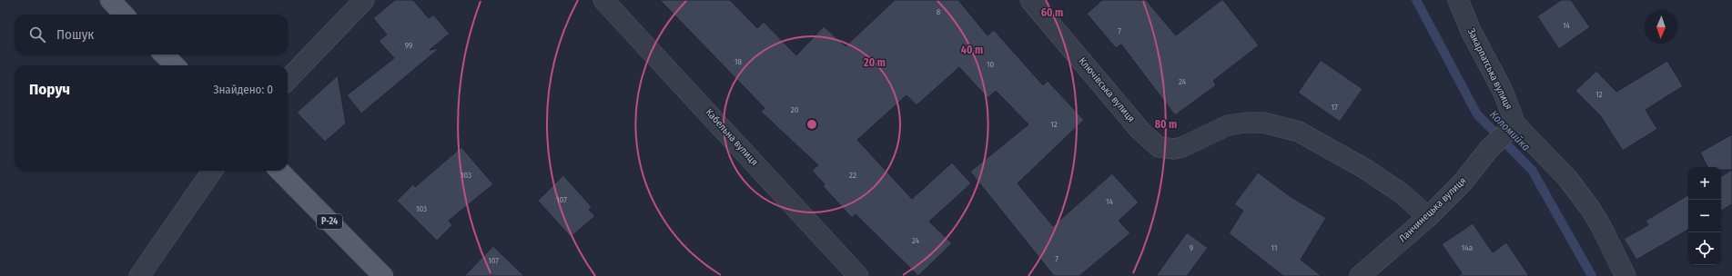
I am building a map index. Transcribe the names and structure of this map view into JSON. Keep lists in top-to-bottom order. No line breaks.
{"streets":{"main road":["Р-24"],"street":["Закарпатська вулиця","Ключівська вулиця","Кабельна вулиця","Ланчинецька вулиця"]},"crossings":[["Закарпатська вулиця","Ланчинецька вулиця"],["Ключівська вулиця","Ланчинецька вулиця"]],"water":["Коломийка"],"house_numbers":["8","14","7","99","18","10","24","12","17","20","12","103","22","107","14","103","24","9","11","14а","7","107"],"north":"bottom","page":{"search":"Пошук","heading":["Поруч","Знайдено: 0"],"map_buttons":["+","−"]},"rings":["60 m","40 m","20 m","80 m"]}
